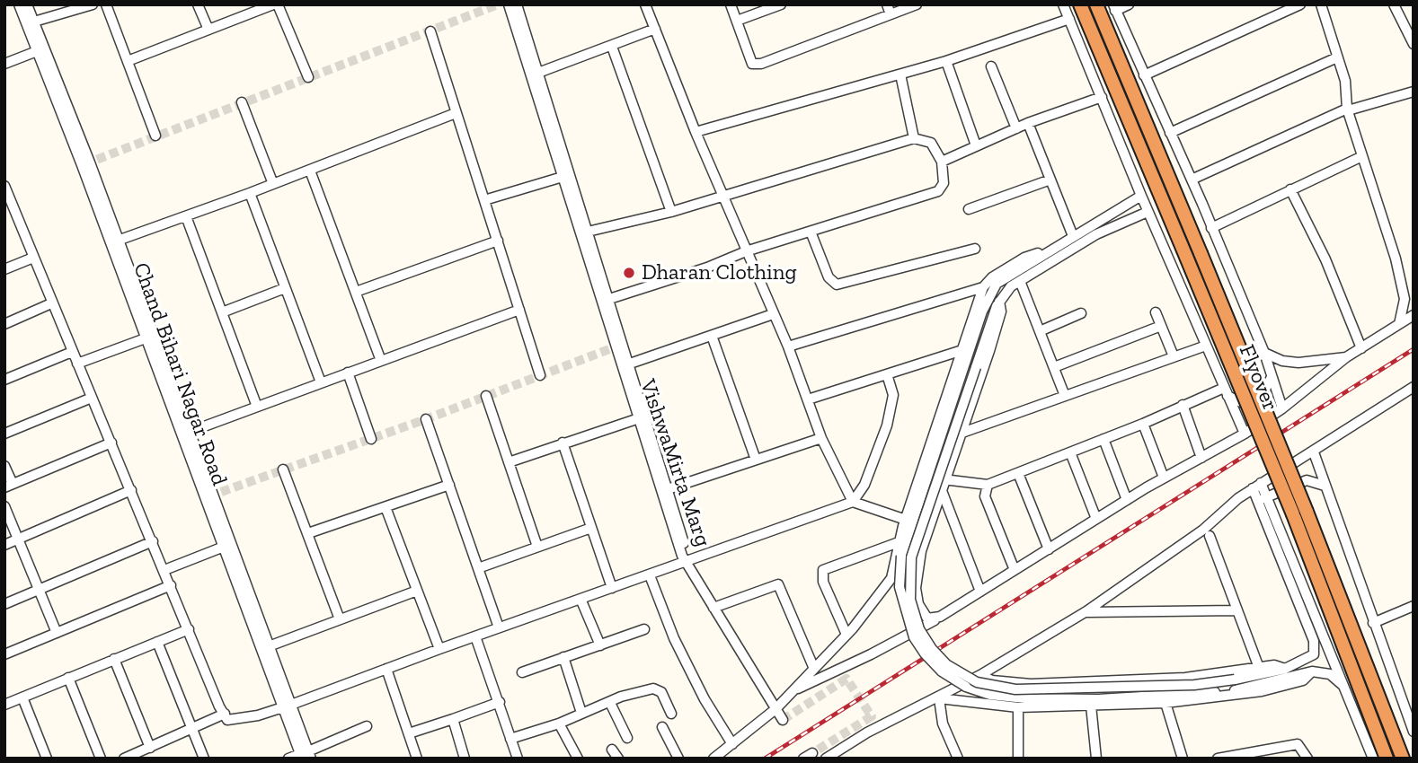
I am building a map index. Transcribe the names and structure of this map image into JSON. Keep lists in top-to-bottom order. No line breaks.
{"streets":{"highway":["Flyover"],"street":["Chand Bihari Nagar Road","VishwaMirta Marg"]},"places":["Dharan Clothing"]}
